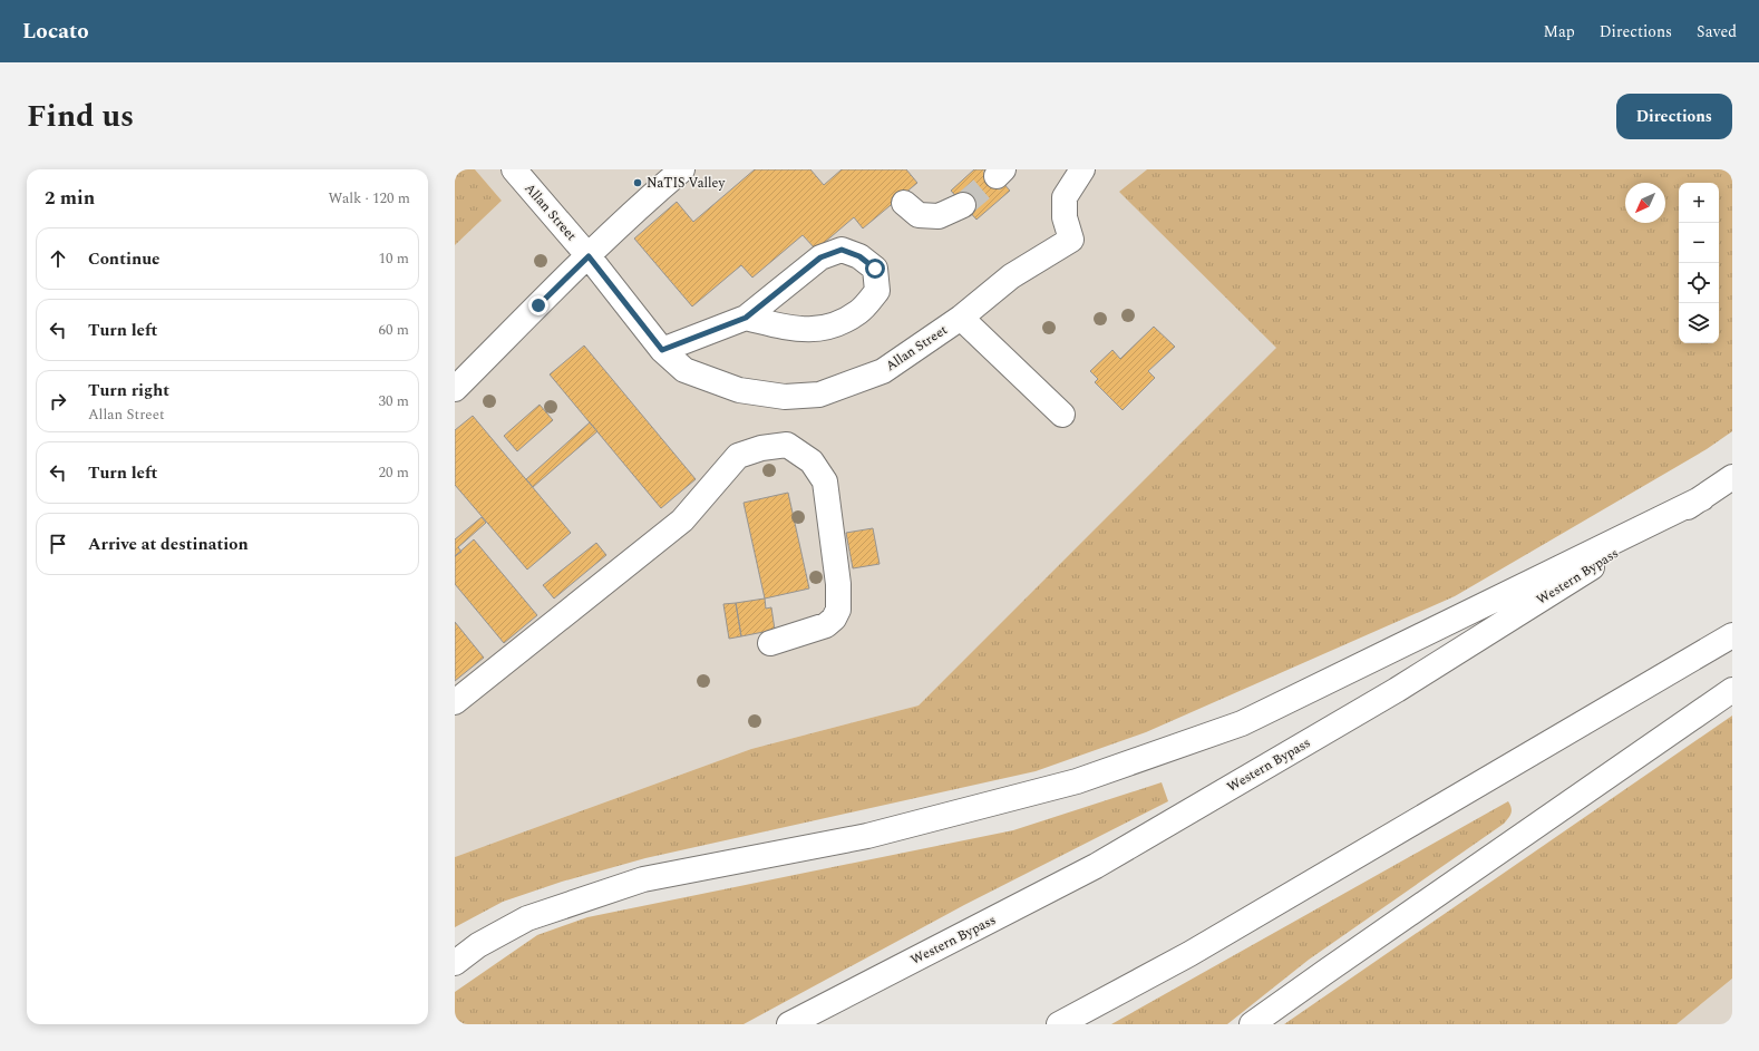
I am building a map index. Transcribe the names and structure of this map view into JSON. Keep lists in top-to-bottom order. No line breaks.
{"streets":{"main road":["Allan Street","Western Bypass"]},"places":["NaTIS Valley"],"north":"bottom left","page":{"header":"Locato","nav":["Map","Directions","Saved"],"title":"Find us","buttons":"Directions","heading":["2 min","Walk · 120 m"],"map_buttons":["+","−"],"list":[["Continue","10 m"],["Turn left","60 m"],["Turn right","Allan Street","30 m"],["Turn left","20 m"],"Arrive at destination"]}}
